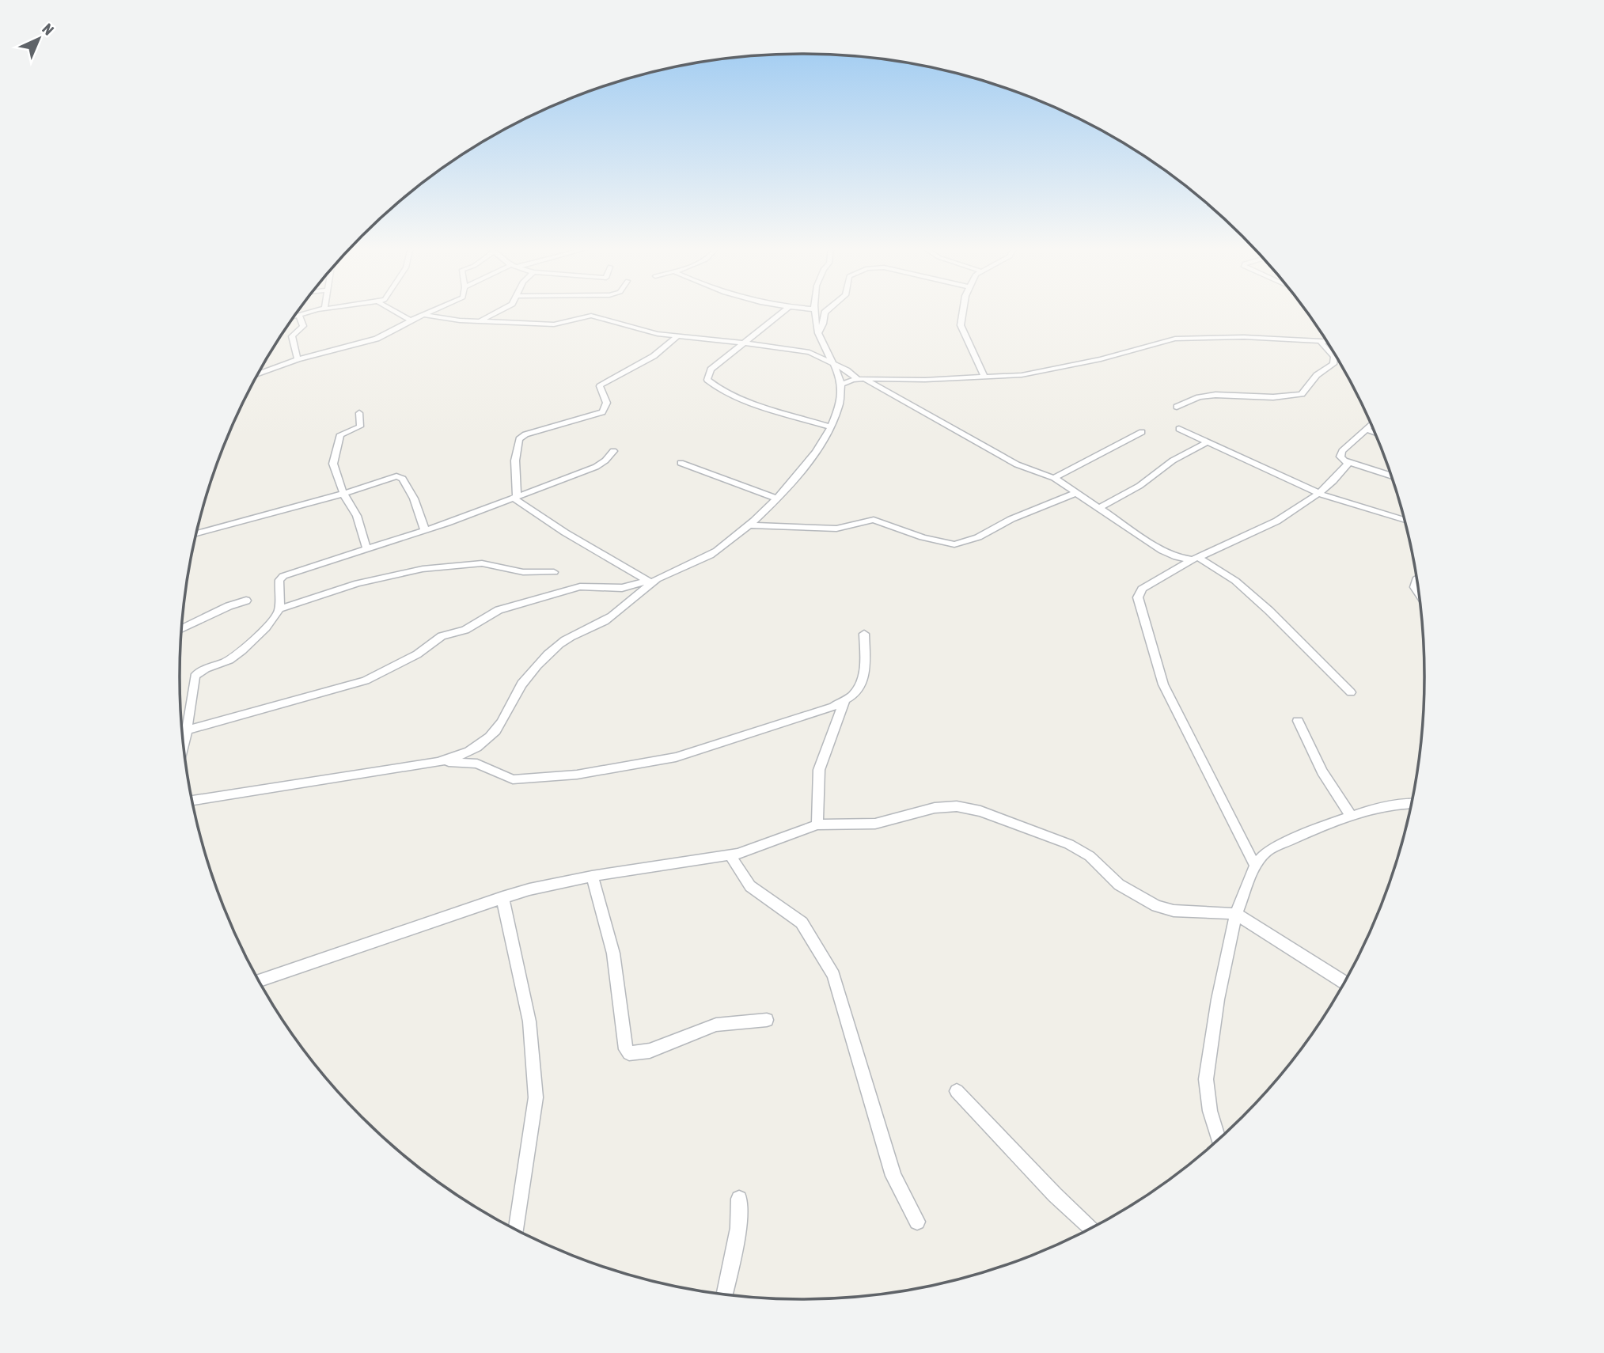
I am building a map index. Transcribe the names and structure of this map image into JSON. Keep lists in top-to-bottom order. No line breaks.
{"north":"top right"}
